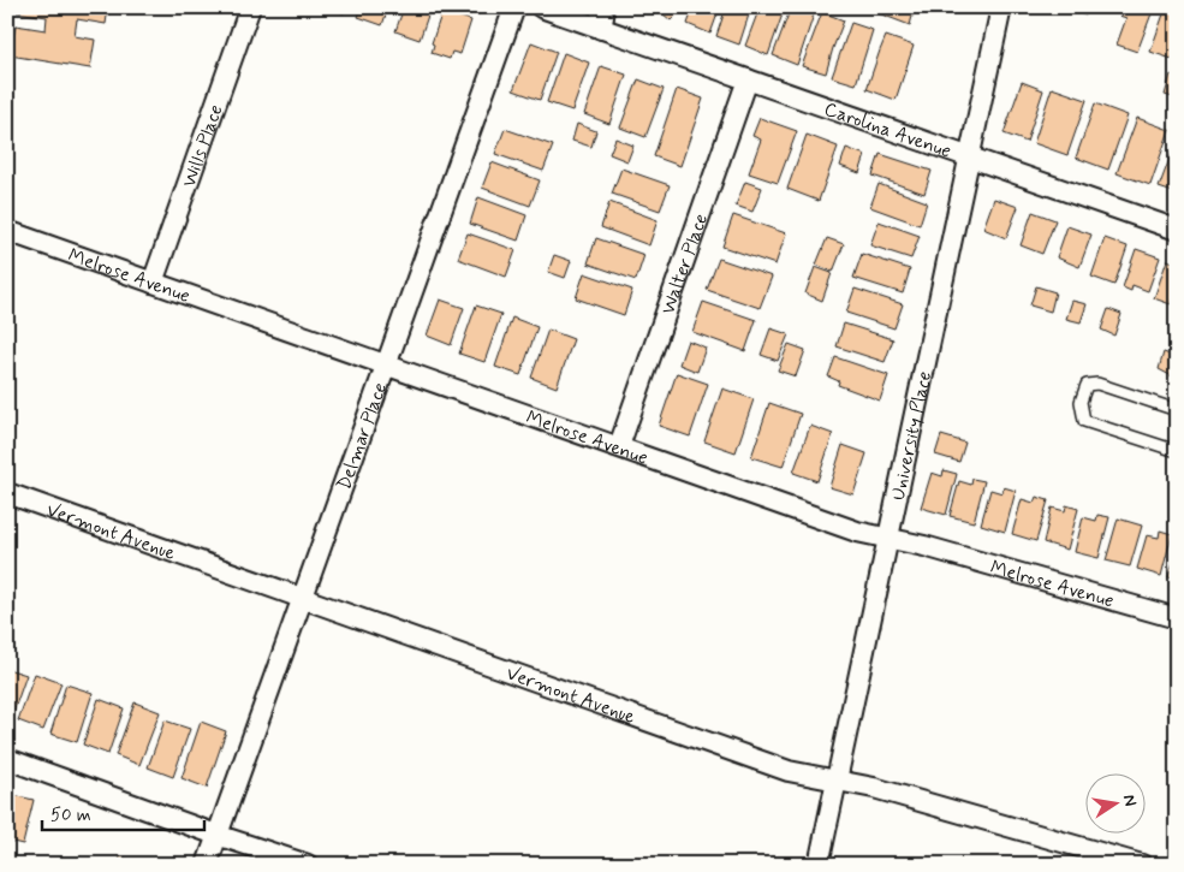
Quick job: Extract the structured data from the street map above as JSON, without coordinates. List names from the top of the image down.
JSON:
{
  "streets": {
    "street": [
      "Carolina Avenue",
      "Wills Place",
      "Walter Place",
      "Melrose Avenue",
      "Delmar Place",
      "University Place",
      "Vermont Avenue"
    ]
  },
  "crossings": [
    ["Carolina Avenue", "Walter Place"],
    ["Carolina Avenue", "University Place"],
    ["Wills Place", "Melrose Avenue"],
    ["Walter Place", "Melrose Avenue"],
    ["Melrose Avenue", "Delmar Place"],
    ["Melrose Avenue", "University Place"],
    ["Delmar Place", "Vermont Avenue"],
    ["University Place", "Vermont Avenue"]
  ],
  "scale_bar": "50 m",
  "north": "right"
}
